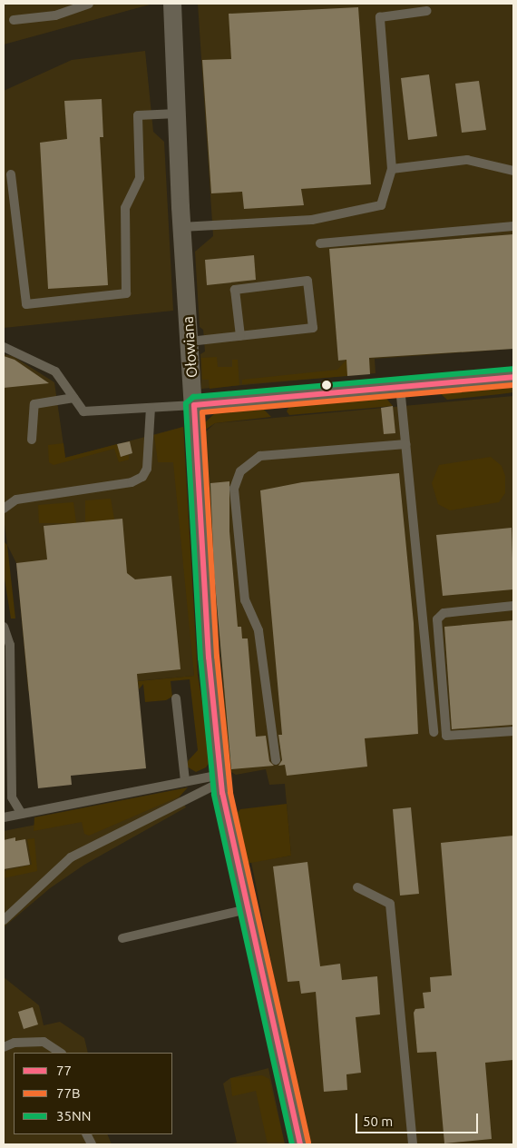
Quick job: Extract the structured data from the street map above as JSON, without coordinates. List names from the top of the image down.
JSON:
{
  "streets": {
    "street": ["Ołowiana"]
  },
  "lines": ["transit line 35NN", "transit line 77", "transit line 77B"],
  "legend": ["77", "77B", "35NN"],
  "scale_bar": "50 m"
}
